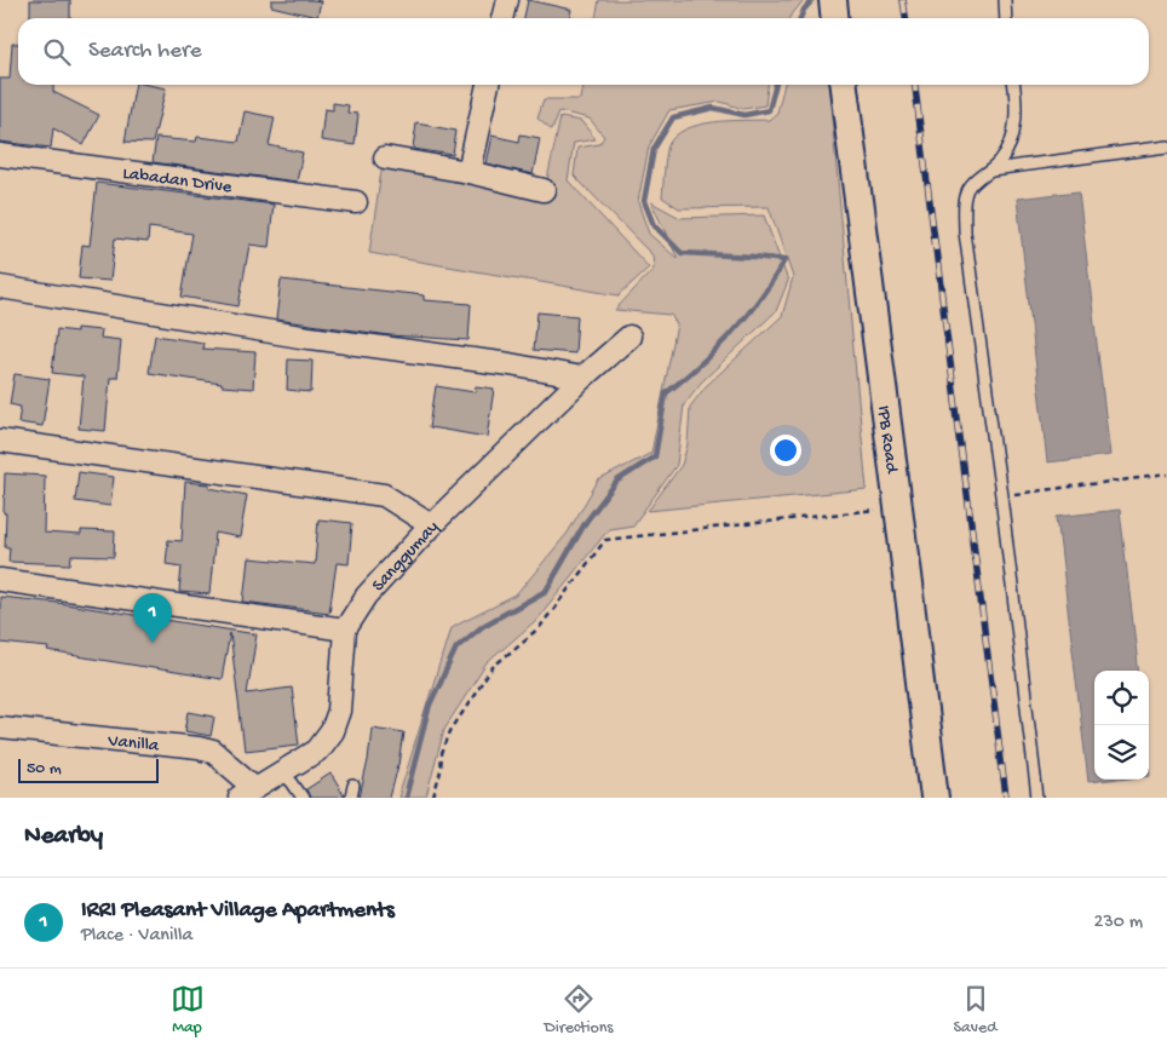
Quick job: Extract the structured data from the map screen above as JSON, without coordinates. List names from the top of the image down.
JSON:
{
  "streets": {
    "street": [
      "Labadan Drive",
      "IPB Road",
      "Sanggumay",
      "Vanilla"
    ]
  },
  "crossings": [
    ["Sanggumay", "Vanilla"]
  ],
  "scale_bar": "50 m",
  "page": {
    "search": "Search here",
    "pins": "1",
    "scale": "50 m",
    "heading": "Nearby",
    "list": [
      {
        "mark": "1",
        "name": "IRRI Pleasant Village Apartments",
        "note": "Place · Vanilla",
        "value": "230 m"
      }
    ],
    "nav": ["Map", "Directions", "Saved"]
  }
}
